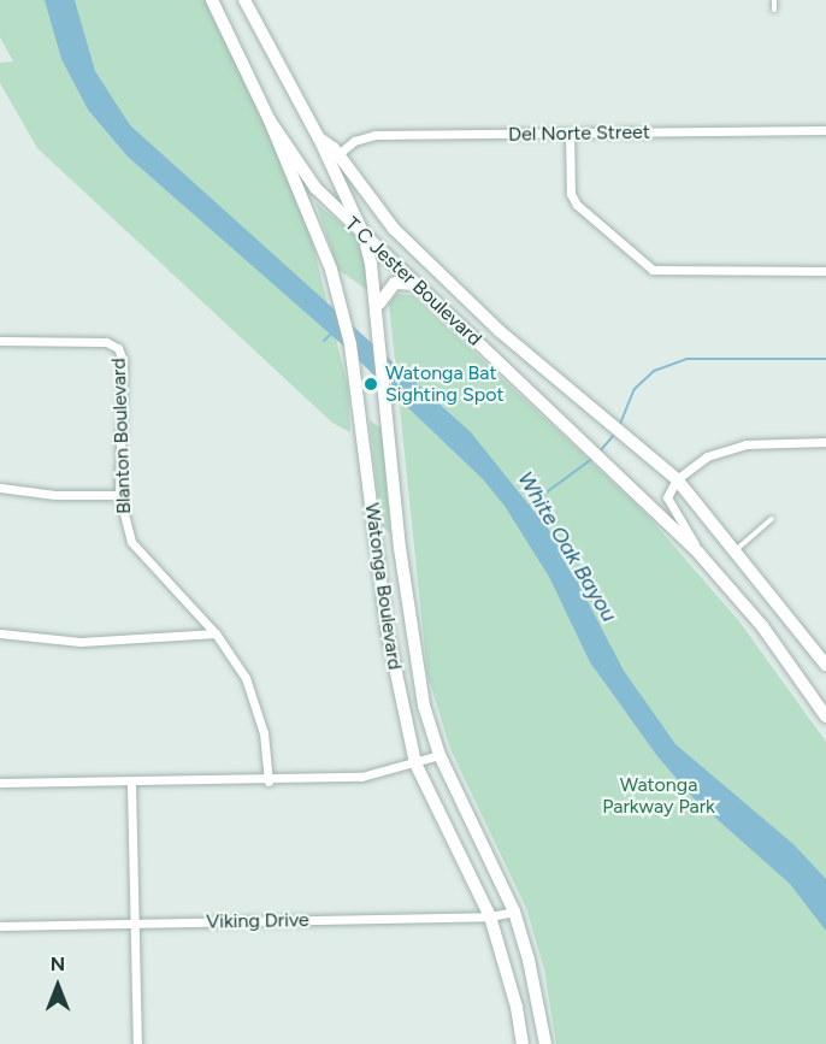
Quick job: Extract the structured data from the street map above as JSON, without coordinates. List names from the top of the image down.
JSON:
{
  "streets": {
    "main road": ["T C Jester Boulevard", "Watonga Boulevard"],
    "street": ["Del Norte Street", "Blanton Boulevard", "Viking Drive"]
  },
  "crossings": [
    ["Del Norte Street", "T C Jester Boulevard"],
    ["T C Jester Boulevard", "Watonga Boulevard"],
    ["Watonga Boulevard", "Viking Drive"]
  ],
  "water": ["White Oak Bayou"],
  "parks": ["Watonga Parkway Park"],
  "places": ["Watonga Bat Sighting Spot"],
  "north": "top"
}
